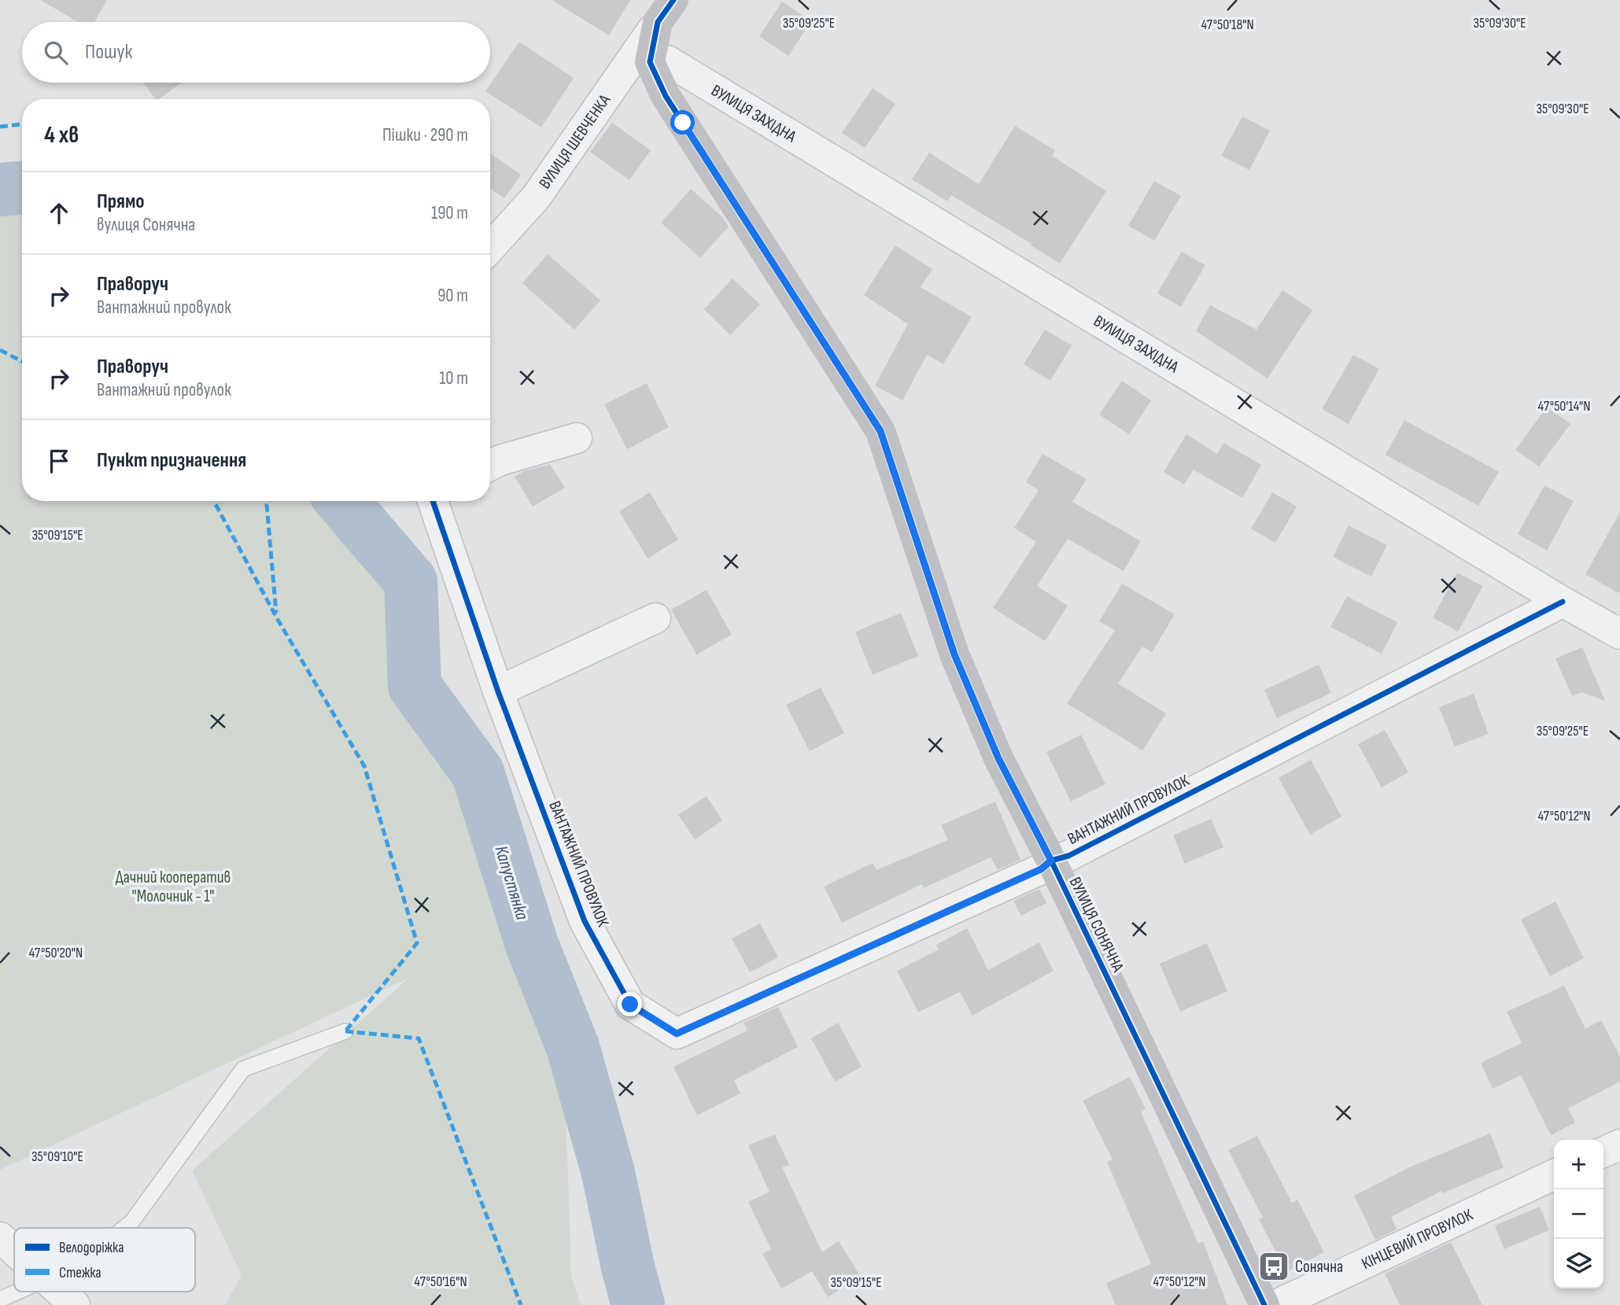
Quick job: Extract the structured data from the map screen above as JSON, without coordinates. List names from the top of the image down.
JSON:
{
  "streets": {
    "street": [
      "ВУЛИЦЯ ЗАХІДНА",
      "ВУЛИЦЯ ШЕВЧЕНКА",
      "ВАНТАЖНИЙ ПРОВУЛОК",
      "ВУЛИЦЯ СОНЯЧНА",
      "КІНЦЕВИЙ ПРОВУЛОК"
    ]
  },
  "crossings": [
    ["ВУЛИЦЯ ЗАХІДНА", "ВАНТАЖНИЙ ПРОВУЛОК"],
    ["ВУЛИЦЯ ЗАХІДНА", "ВУЛИЦЯ СОНЯЧНА"],
    ["ВАНТАЖНИЙ ПРОВУЛОК", "ВУЛИЦЯ СОНЯЧНА"]
  ],
  "water": ["Капустянка"],
  "parks": ["Дачний кооператив \"Молочник - 1\""],
  "places": {
    "bus stop": ["Сонячна"]
  },
  "legend": ["Велодоріжка", "Стежка"],
  "page": {
    "search": "Пошук",
    "heading": ["4 хв", "Пішки · 290 m"],
    "list": [
      ["Прямо", "вулиця Сонячна", "190 m"],
      ["Праворуч", "Вантажний провулок", "90 m"],
      ["Праворуч", "Вантажний провулок", "10 m"],
      "Пункт призначення"
    ],
    "map_buttons": ["+", "−"]
  },
  "coordinates": [
    "35°09'30\"E",
    "35°09'25\"E",
    "47°50'18\"N",
    "47°50'14\"N",
    "35°09'15\"E",
    "47°50'12\"N",
    "47°50'20\"N",
    "35°09'10\"E",
    "47°50'16\"N"
  ]
}
